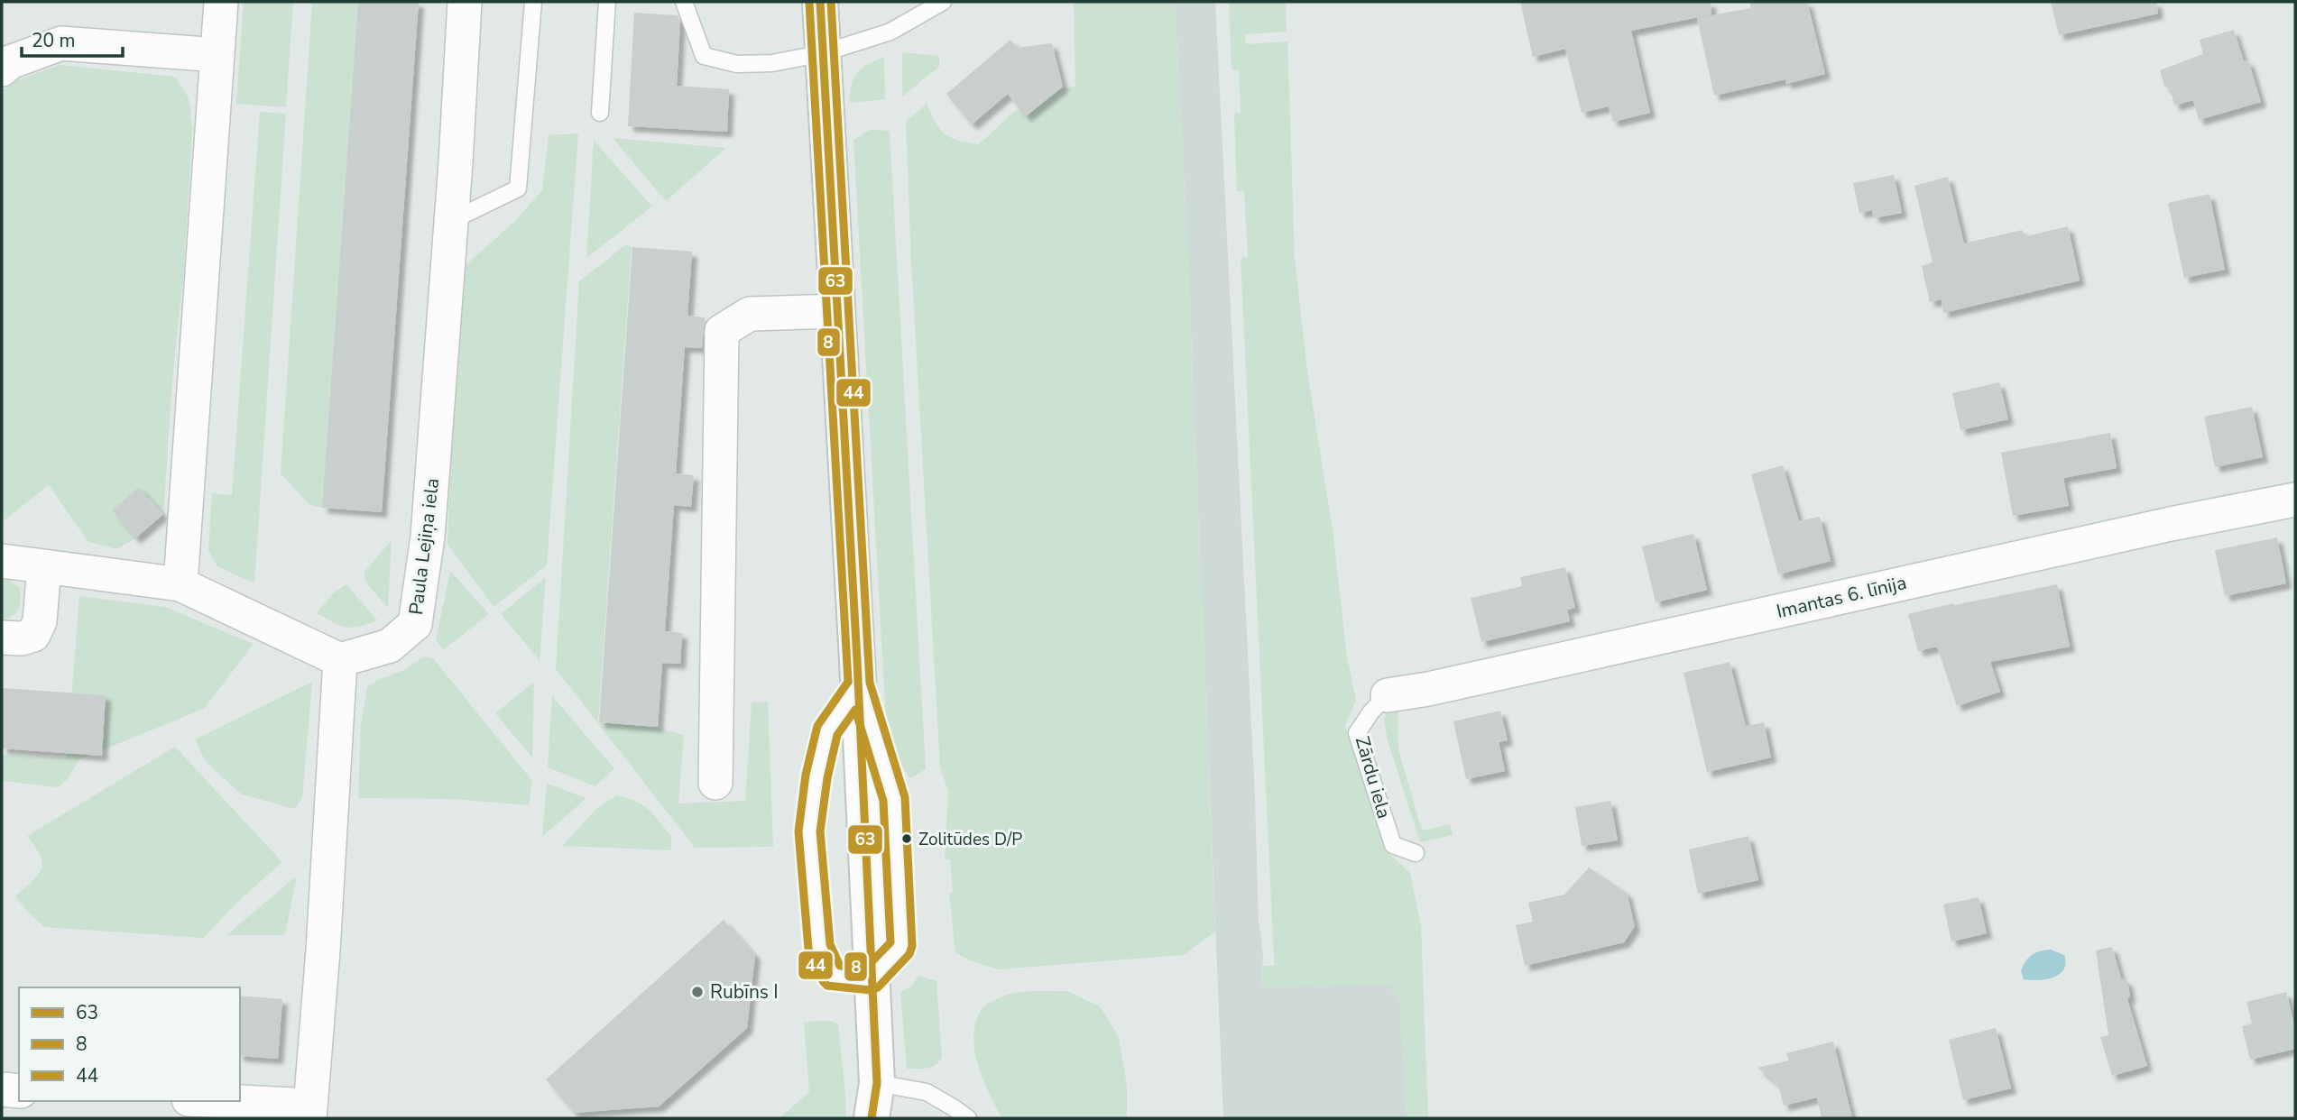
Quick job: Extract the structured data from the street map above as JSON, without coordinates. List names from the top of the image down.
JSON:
{
  "streets": {
    "street": ["Paula Lejiņa iela", "Imantas 6. līnija"],
    "lane": ["Zārdu iela"]
  },
  "crossings": [
    ["Imantas 6. līnija", "Zārdu iela"]
  ],
  "places": ["Zolitūdes D/P", "Rubīns I"],
  "lines": ["transit line 63", "transit line 44", "transit line 8"],
  "legend": ["63", "8", "44"],
  "scale_bar": "20 m"
}
